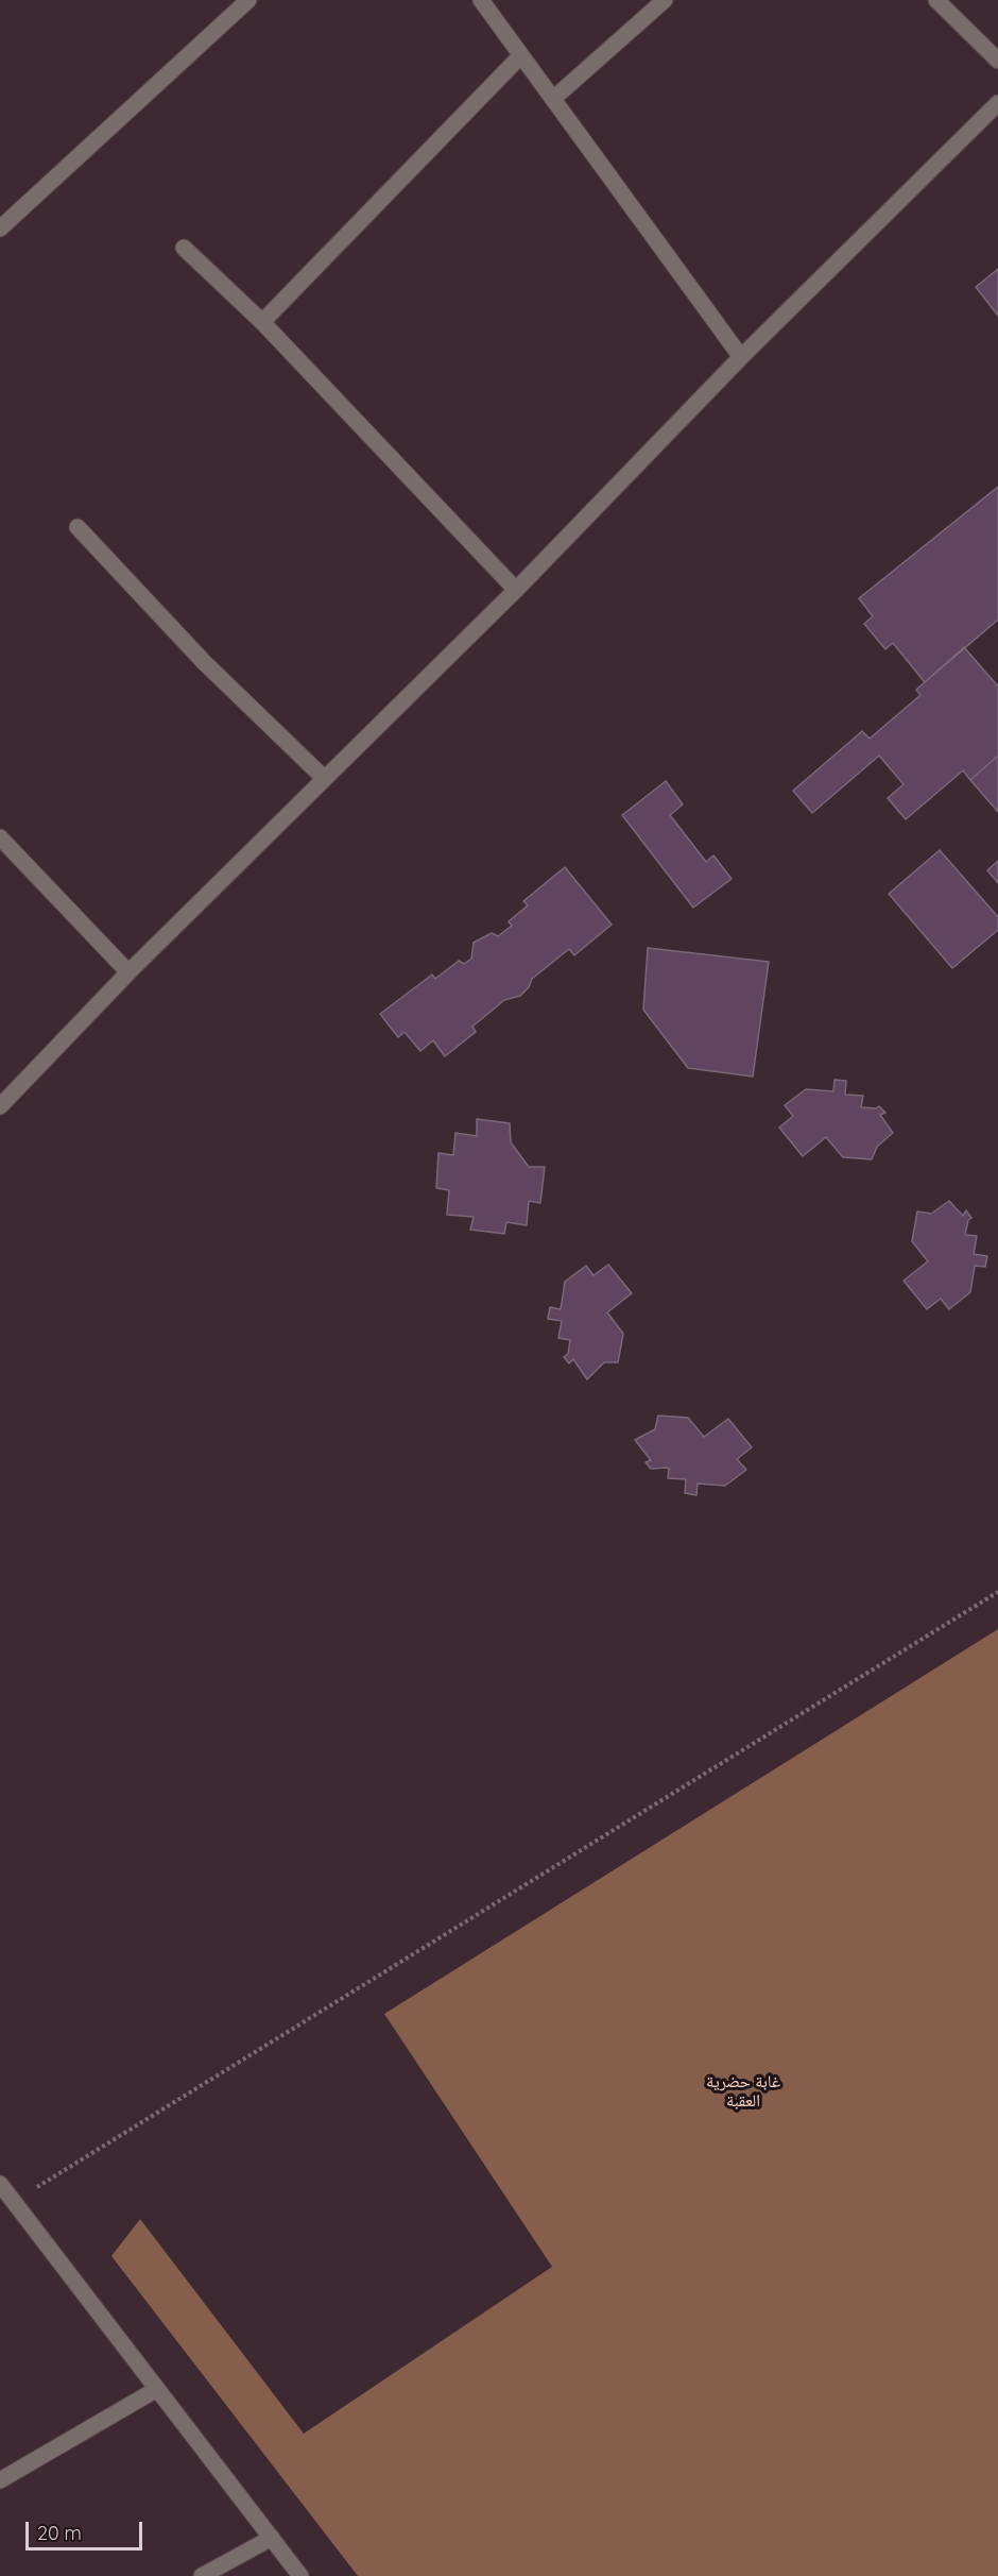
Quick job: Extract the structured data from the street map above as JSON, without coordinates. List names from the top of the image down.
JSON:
{
  "parks": ["غابة حضرية العقبة"],
  "scale_bar": "20 m"
}
